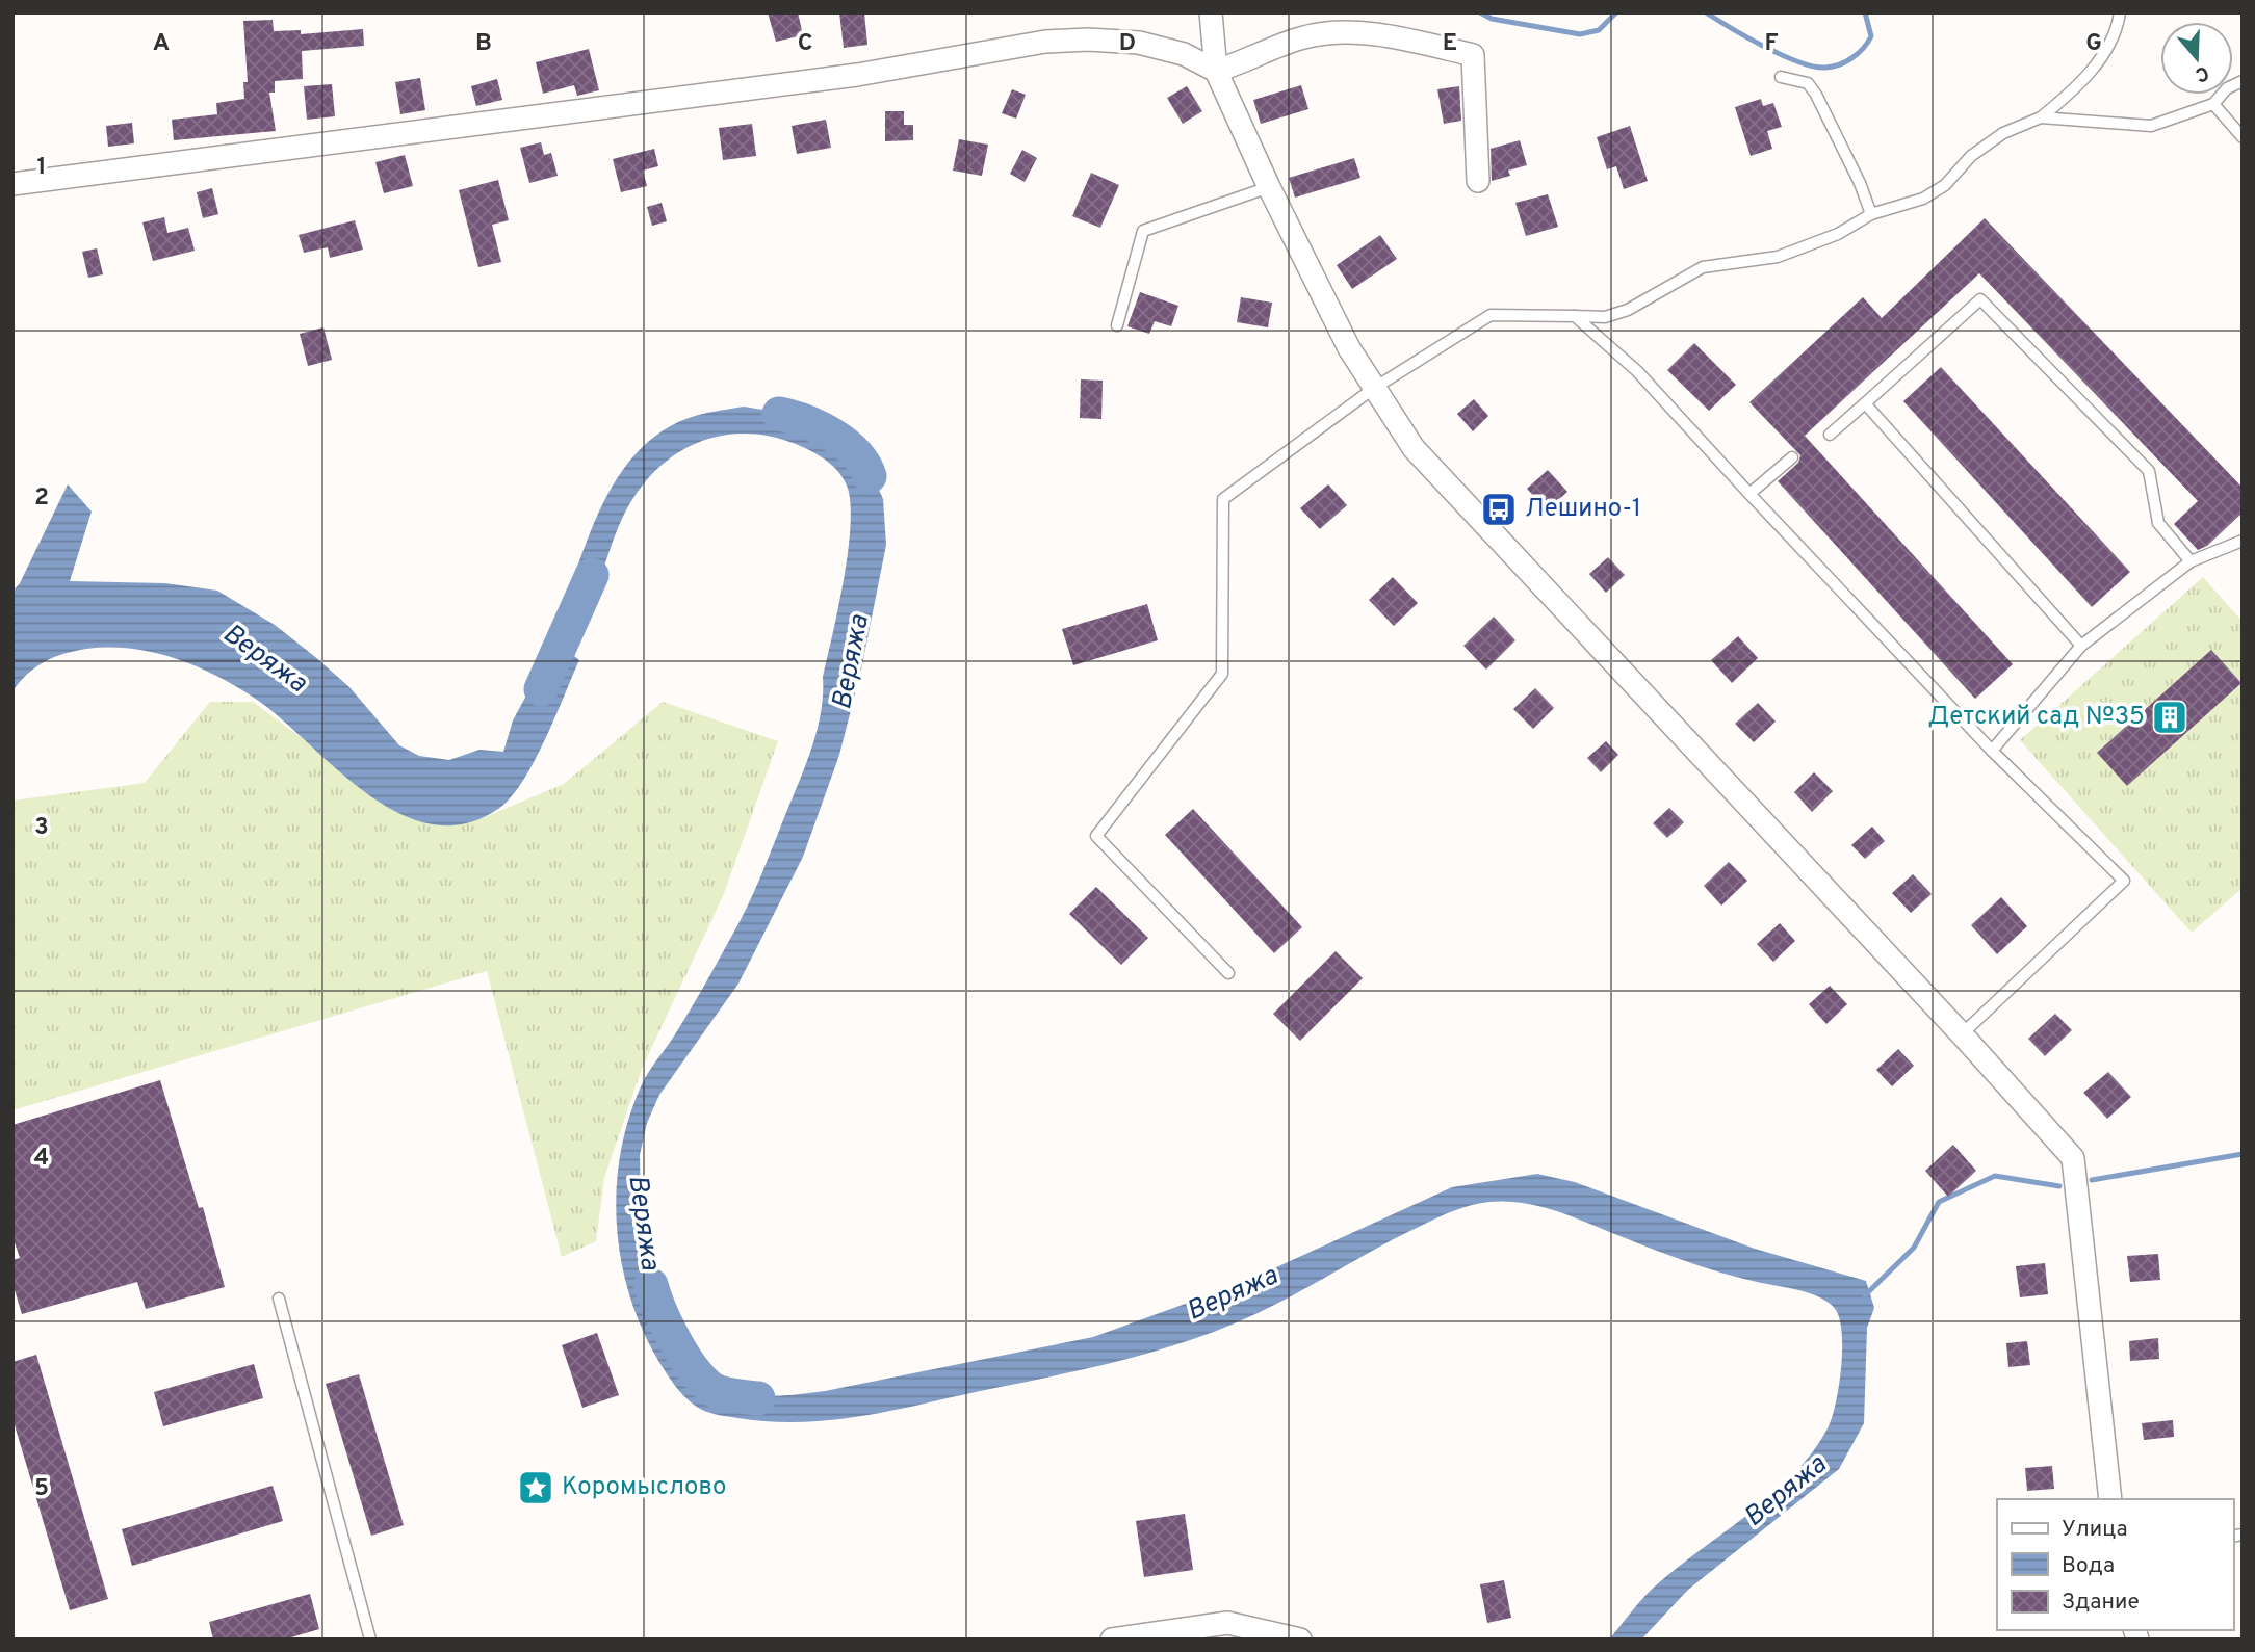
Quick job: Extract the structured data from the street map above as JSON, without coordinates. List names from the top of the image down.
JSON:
{
  "water": ["Веряжа"],
  "places": {
    "bus stop": ["Лешино-1"],
    "building": ["Детский сад №35"],
    "place": ["Коромыслово"]
  },
  "legend": ["Улица", "Вода", "Здание"],
  "north": "bottom",
  "grid": {
    "columns": [
      "A",
      "B",
      "C",
      "D",
      "E",
      "F",
      "G"
    ],
    "rows": [
      "1",
      "2",
      "3",
      "4",
      "5"
    ]
  }
}
